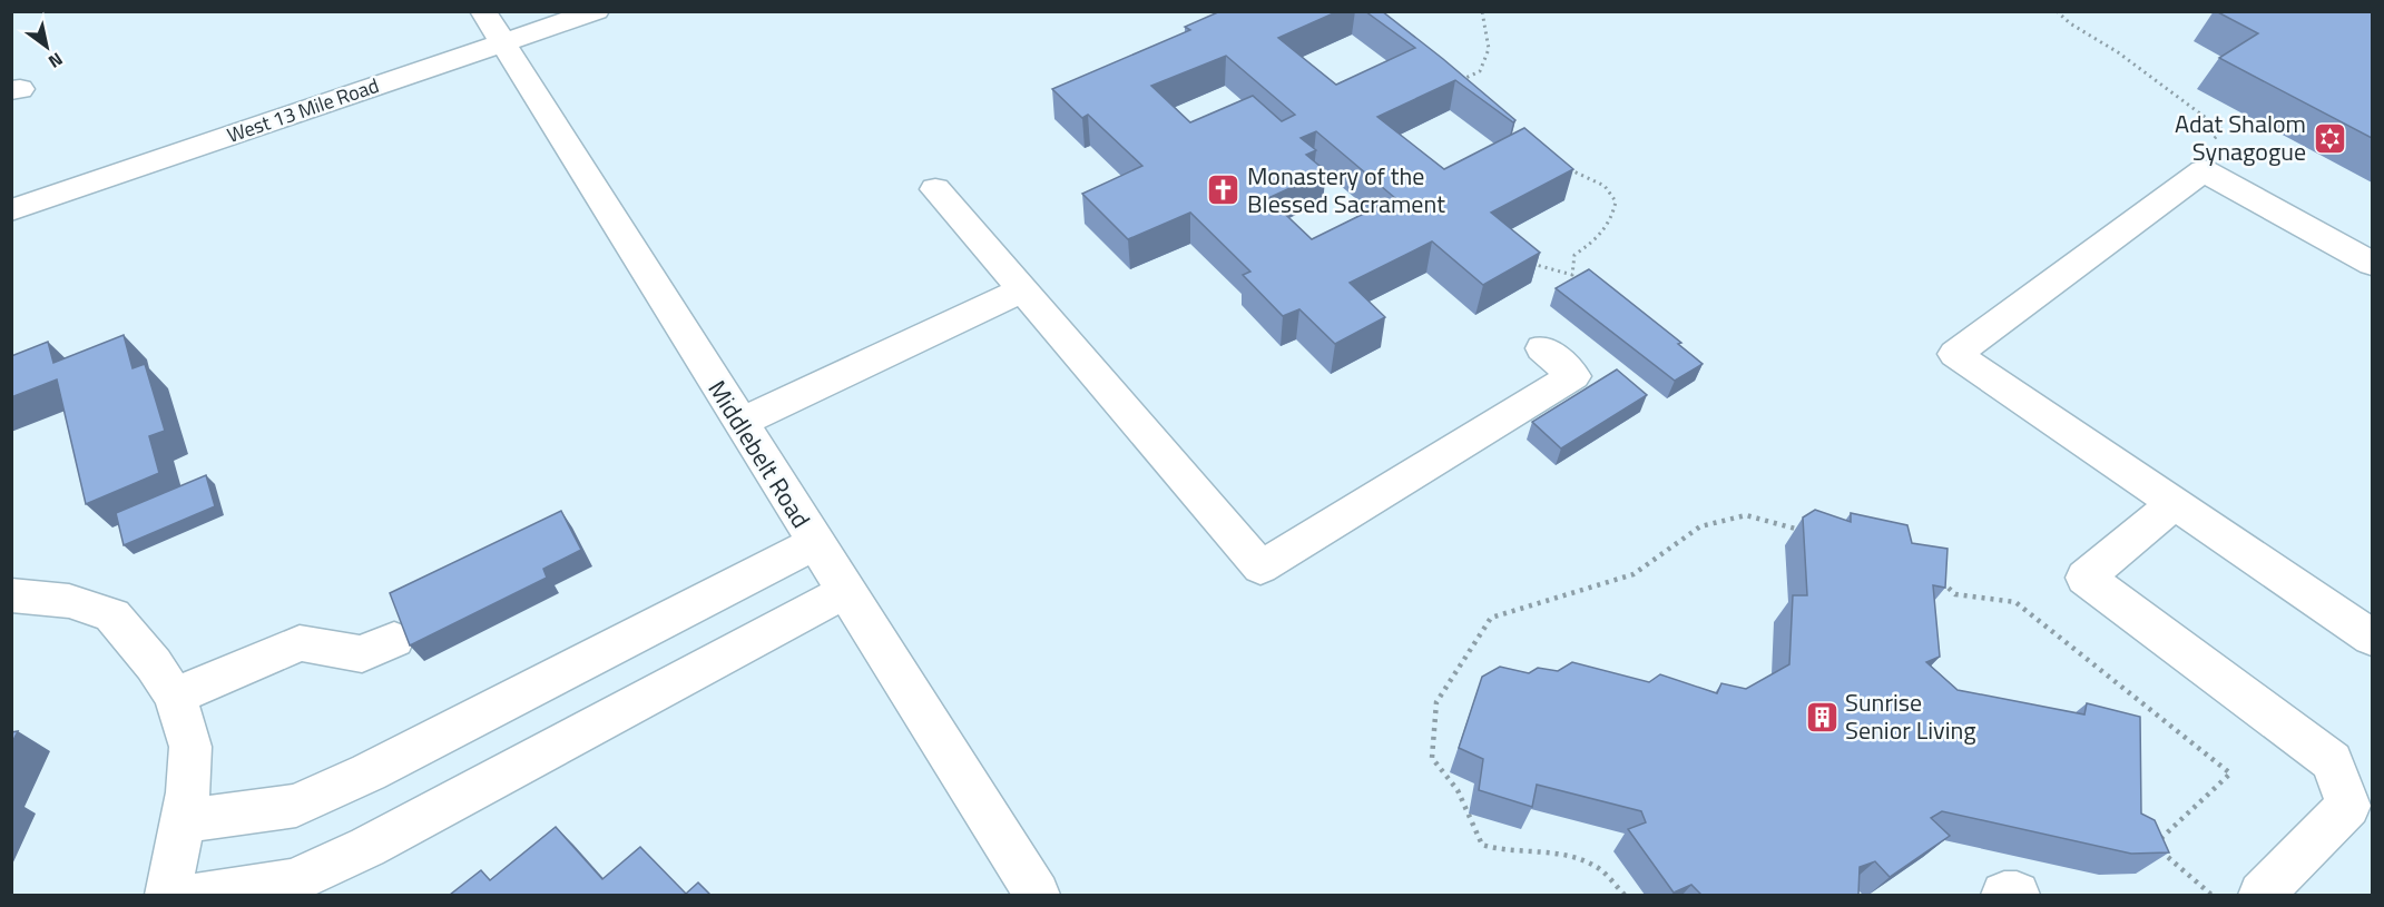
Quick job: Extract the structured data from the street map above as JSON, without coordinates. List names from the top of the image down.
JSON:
{
  "streets": {
    "street": ["West 13 Mile Road", "Middlebelt Road"]
  },
  "crossings": [
    ["West 13 Mile Road", "Middlebelt Road"]
  ],
  "places": {
    "synagogue": ["Adat Shalom Synagogue"],
    "church": ["Monastery of the Blessed Sacrament"],
    "building": ["Sunrise Senior Living"]
  },
  "north": "bottom right"
}
